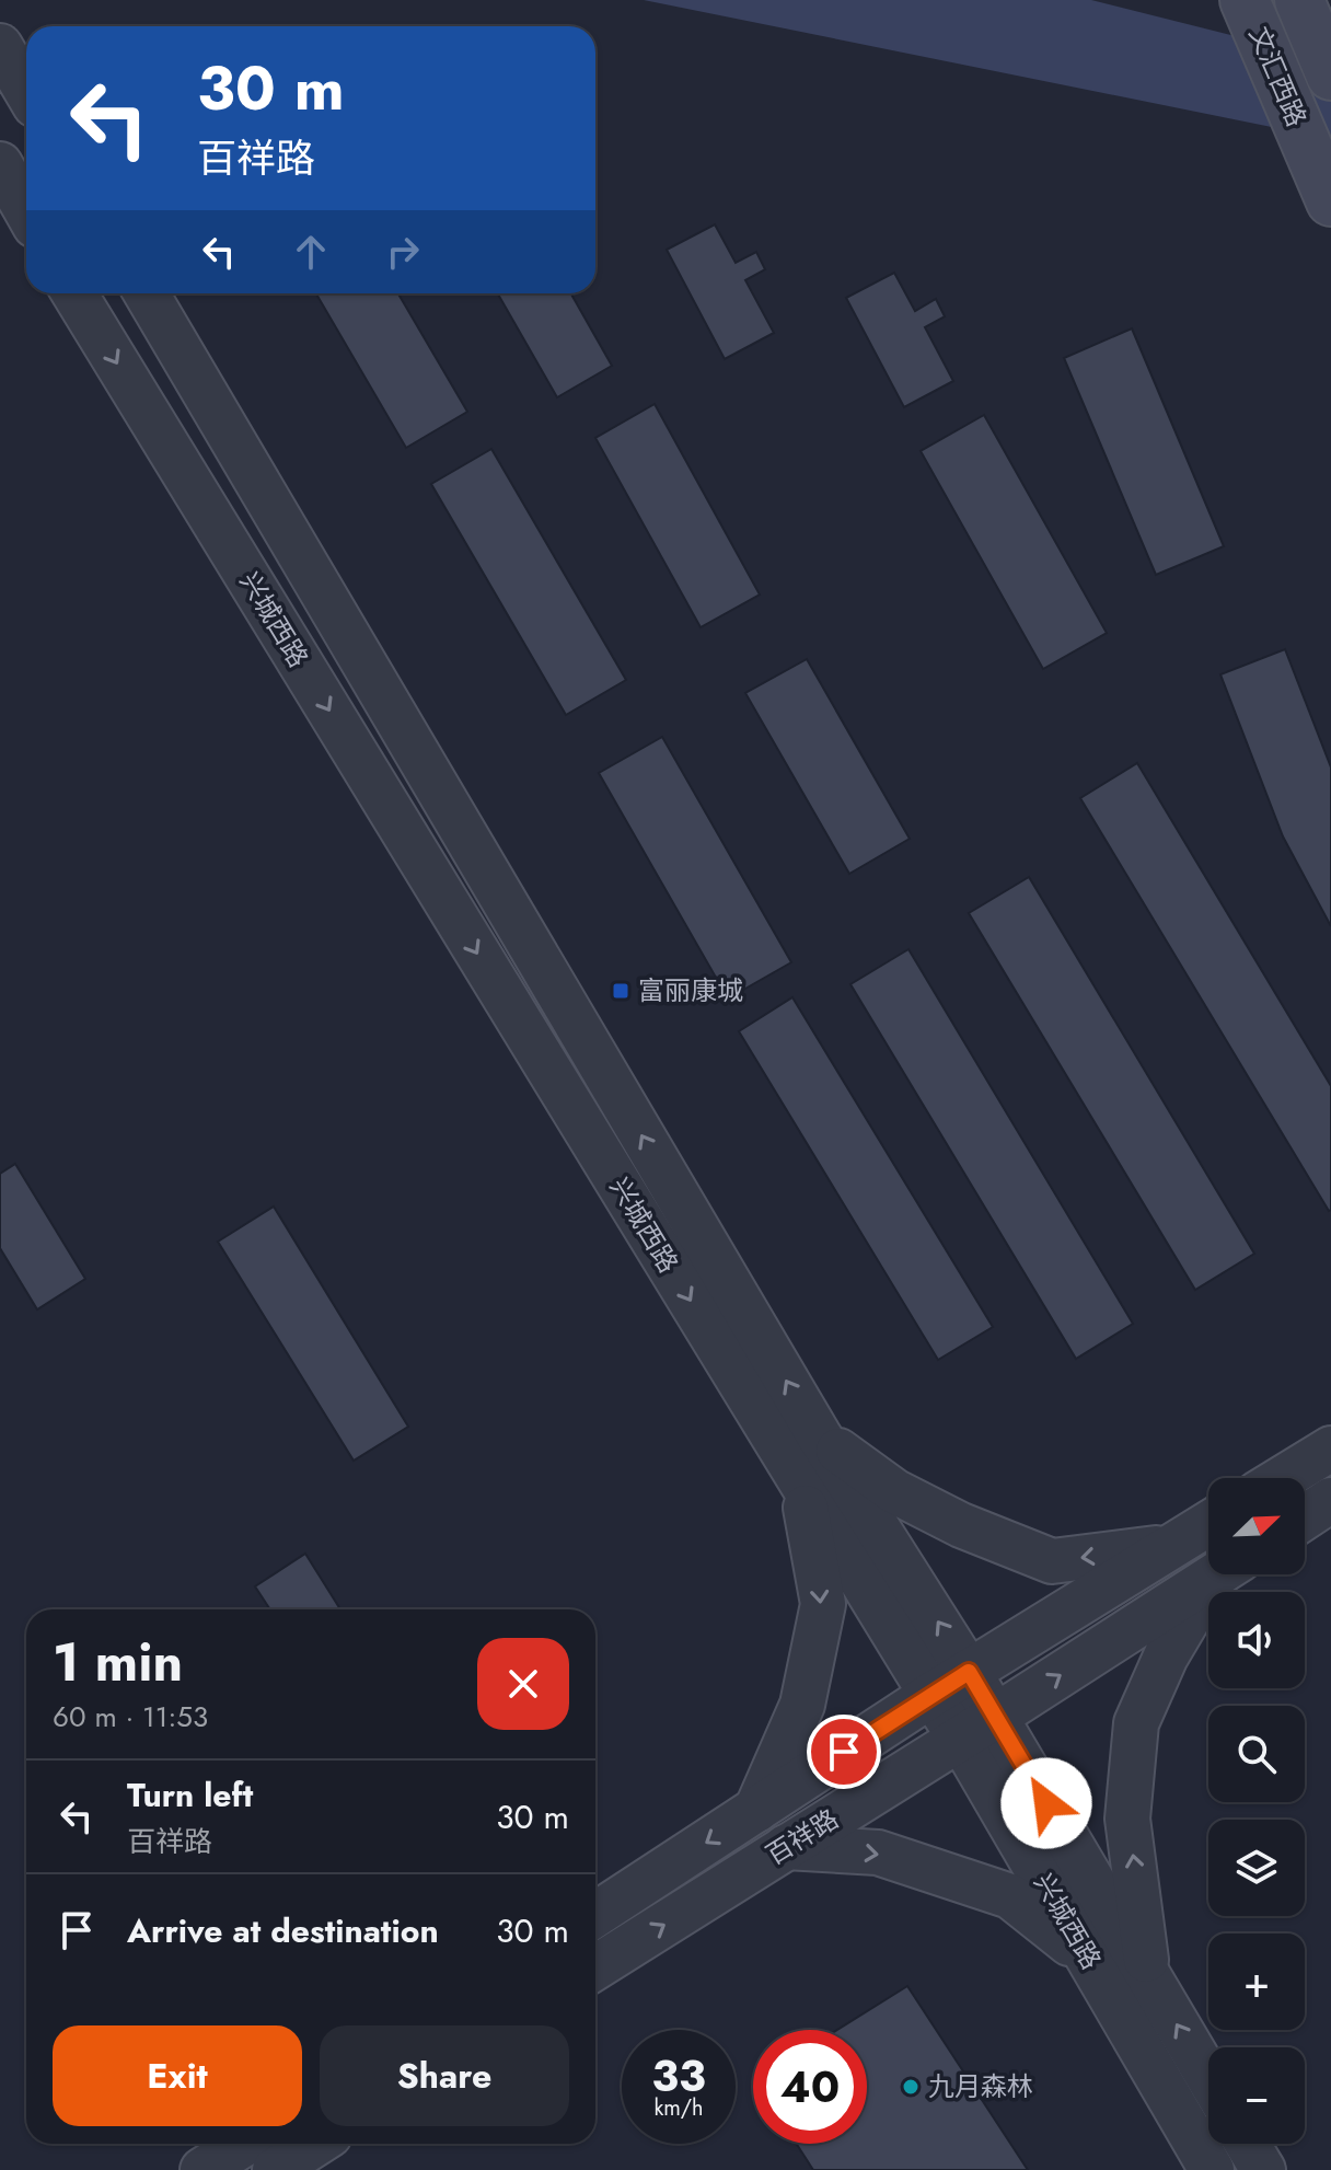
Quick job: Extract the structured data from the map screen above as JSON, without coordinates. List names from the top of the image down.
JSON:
{
  "streets": {
    "main road": ["文汇西路"],
    "street": ["兴城西路", "百祥路"]
  },
  "crossings": [
    ["兴城西路", "百祥路"]
  ],
  "places": {
    "transit": ["富丽康城"],
    "other": ["九月森林"]
  },
  "north": "top right",
  "page": {
    "turn": ["30 m", "百祥路"],
    "map_buttons": ["+", "−"],
    "heading": ["1 min", "60 m · 11:53"],
    "list": [
      {
        "name": "Turn left",
        "note": "百祥路",
        "value": "30 m"
      },
      {
        "name": "Arrive at destination",
        "value": "30 m"
      }
    ],
    "buttons": ["Exit", "Share"],
    "speed": "33 km/h",
    "limit": "40"
  }
}
